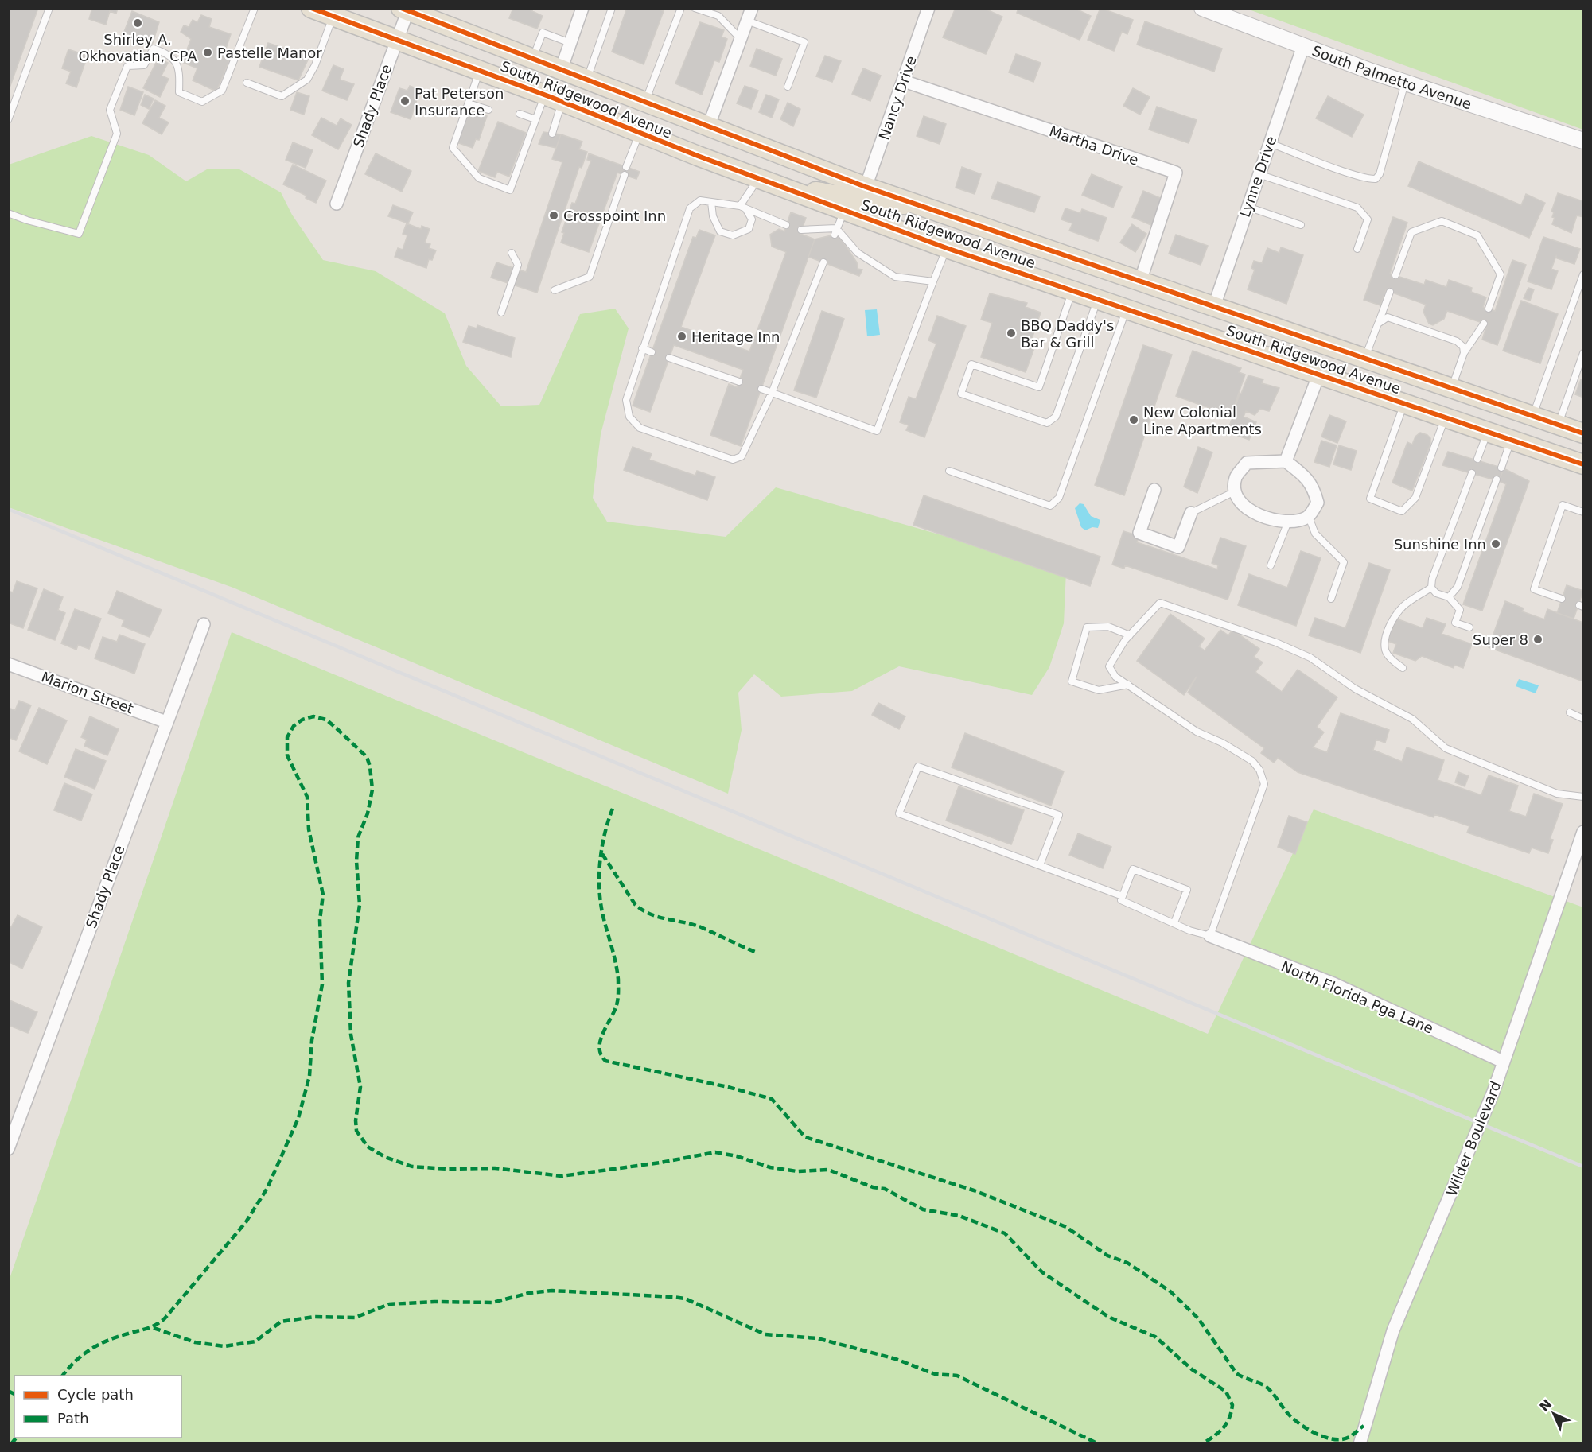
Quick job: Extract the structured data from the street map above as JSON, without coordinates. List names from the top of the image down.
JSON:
{
  "streets": {
    "main road": ["South Ridgewood Avenue"],
    "street": [
      "South Palmetto Avenue",
      "Nancy Drive",
      "Shady Place",
      "Martha Drive",
      "Lynne Drive",
      "Marion Street",
      "North Florida Pga Lane",
      "Wilder Boulevard"
    ]
  },
  "crossings": [
    ["South Palmetto Avenue", "Lynne Drive"],
    ["Nancy Drive", "South Ridgewood Avenue"],
    ["Nancy Drive", "Martha Drive"],
    ["South Ridgewood Avenue", "Shady Place"],
    ["South Ridgewood Avenue", "Martha Drive"],
    ["South Ridgewood Avenue", "Lynne Drive"],
    ["Shady Place", "Marion Street"],
    ["North Florida Pga Lane", "Wilder Boulevard"]
  ],
  "places": [
    "Shirley A. Okhovatian, CPA",
    "Pastelle Manor",
    "Pat Peterson Insurance",
    "Crosspoint Inn",
    "BBQ Daddy's Bar & Grill",
    "Heritage Inn",
    "New Colonial Line Apartments",
    "Sunshine Inn",
    "Super 8"
  ],
  "legend": ["Cycle path", "Path"],
  "north": "top left"
}
